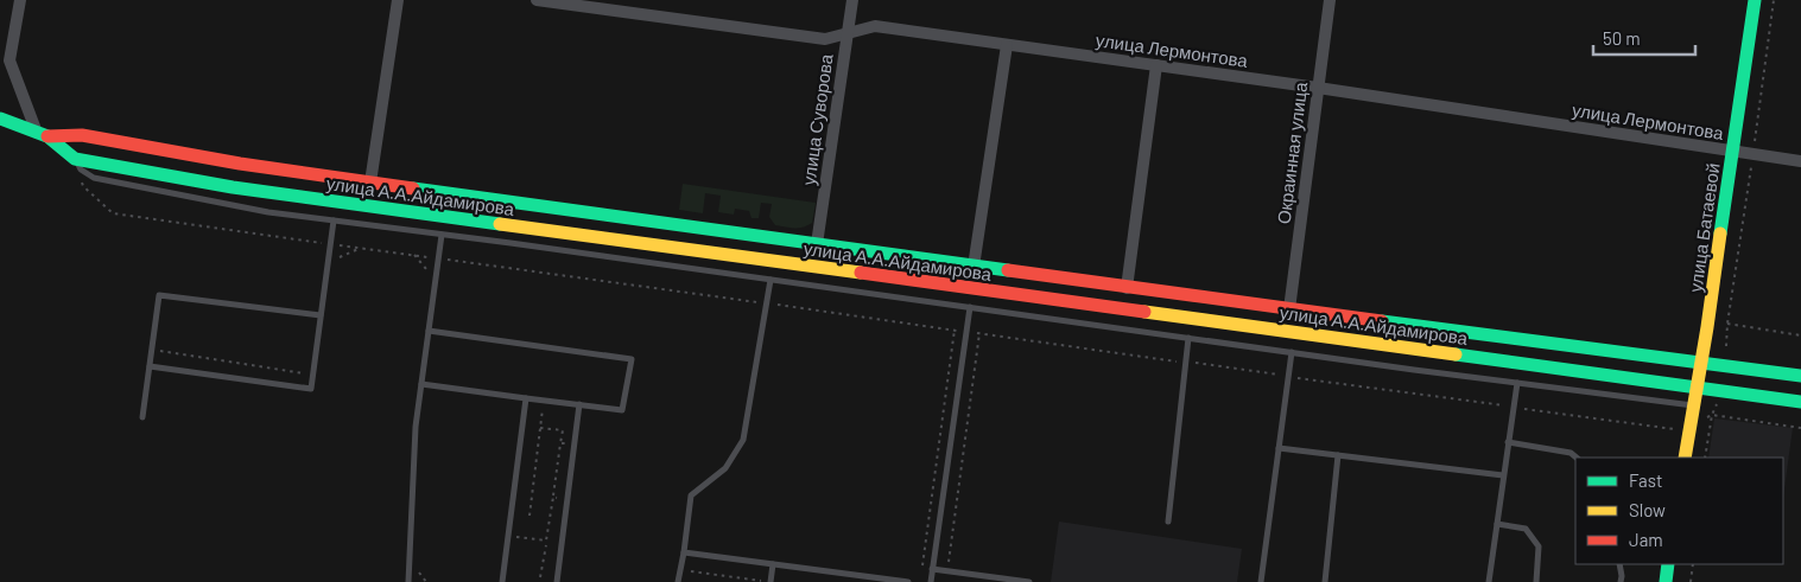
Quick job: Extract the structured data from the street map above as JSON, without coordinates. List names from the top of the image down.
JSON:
{
  "streets": {
    "main road": ["улица А.А.Айдамирова", "улица Батаевой"],
    "street": ["улица Лермонтова", "улица Суворова", "Окраинная улица"]
  },
  "crossings": [
    ["улица Лермонтова", "улица Суворова"],
    ["улица Лермонтова", "Окраинная улица"],
    ["улица Лермонтова", "улица Батаевой"],
    ["улица Суворова", "улица А.А.Айдамирова"],
    ["Окраинная улица", "улица А.А.Айдамирова"],
    ["улица А.А.Айдамирова", "улица Батаевой"]
  ],
  "legend": ["Fast", "Slow", "Jam"],
  "scale_bar": "50 m"
}
